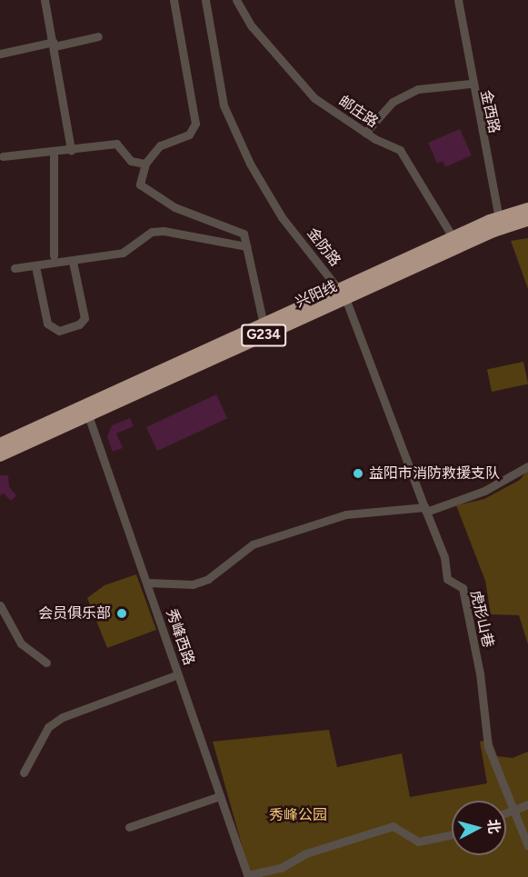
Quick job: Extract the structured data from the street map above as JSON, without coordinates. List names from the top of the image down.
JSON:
{
  "streets": {
    "highway": ["兴阳线", "G234"],
    "street": [
      "邮庄路",
      "金西路",
      "金防路",
      "虎形山巷",
      "秀峰西路"
    ]
  },
  "crossings": [
    ["邮庄路", "兴阳线"],
    ["金西路", "兴阳线"],
    ["金防路", "兴阳线"],
    ["金防路", "虎形山巷"],
    ["兴阳线", "秀峰西路"]
  ],
  "parks": ["秀峰公园"],
  "places": ["益阳市消防救援支队", "会员俱乐部"],
  "north": "right"
}
